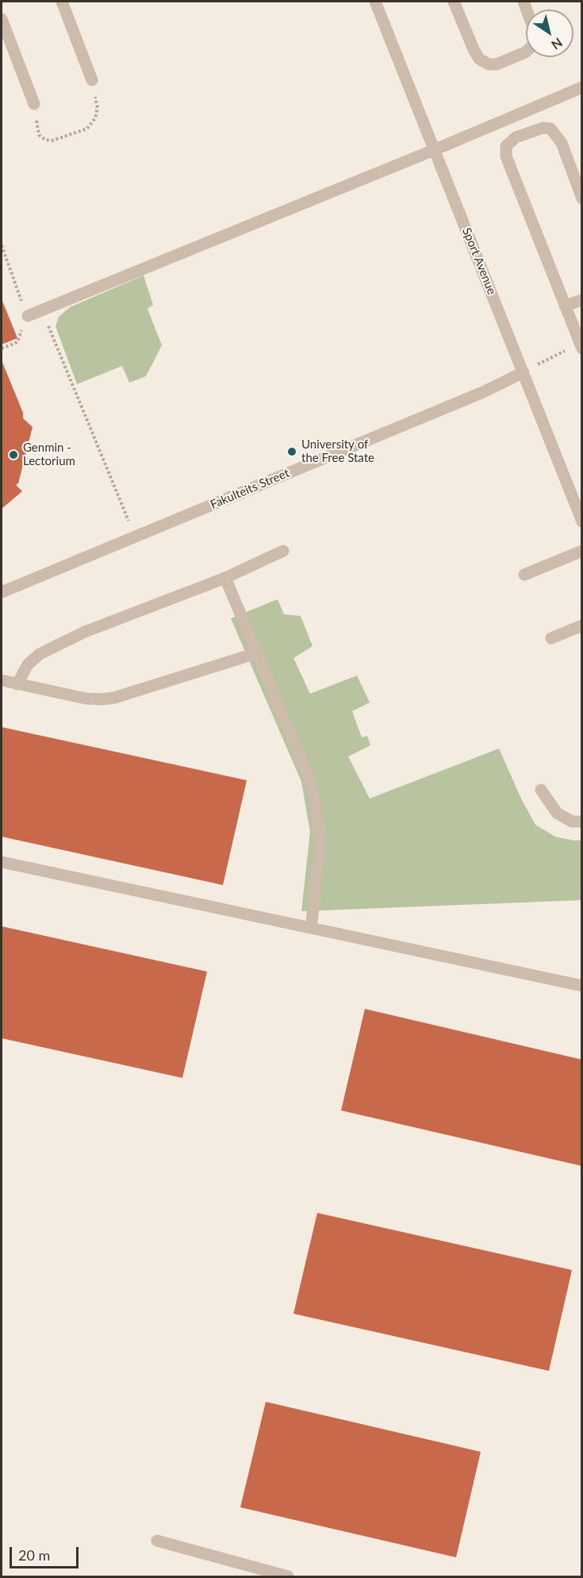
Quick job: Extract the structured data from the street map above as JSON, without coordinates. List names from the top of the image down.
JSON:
{
  "streets": {
    "street": ["Sport Avenue", "Fakulteits Street"]
  },
  "crossings": [
    ["Sport Avenue", "Fakulteits Street"]
  ],
  "places": ["University of the Free State", "Genmin - Lectorium"],
  "scale_bar": "20 m",
  "north": "bottom right"
}
